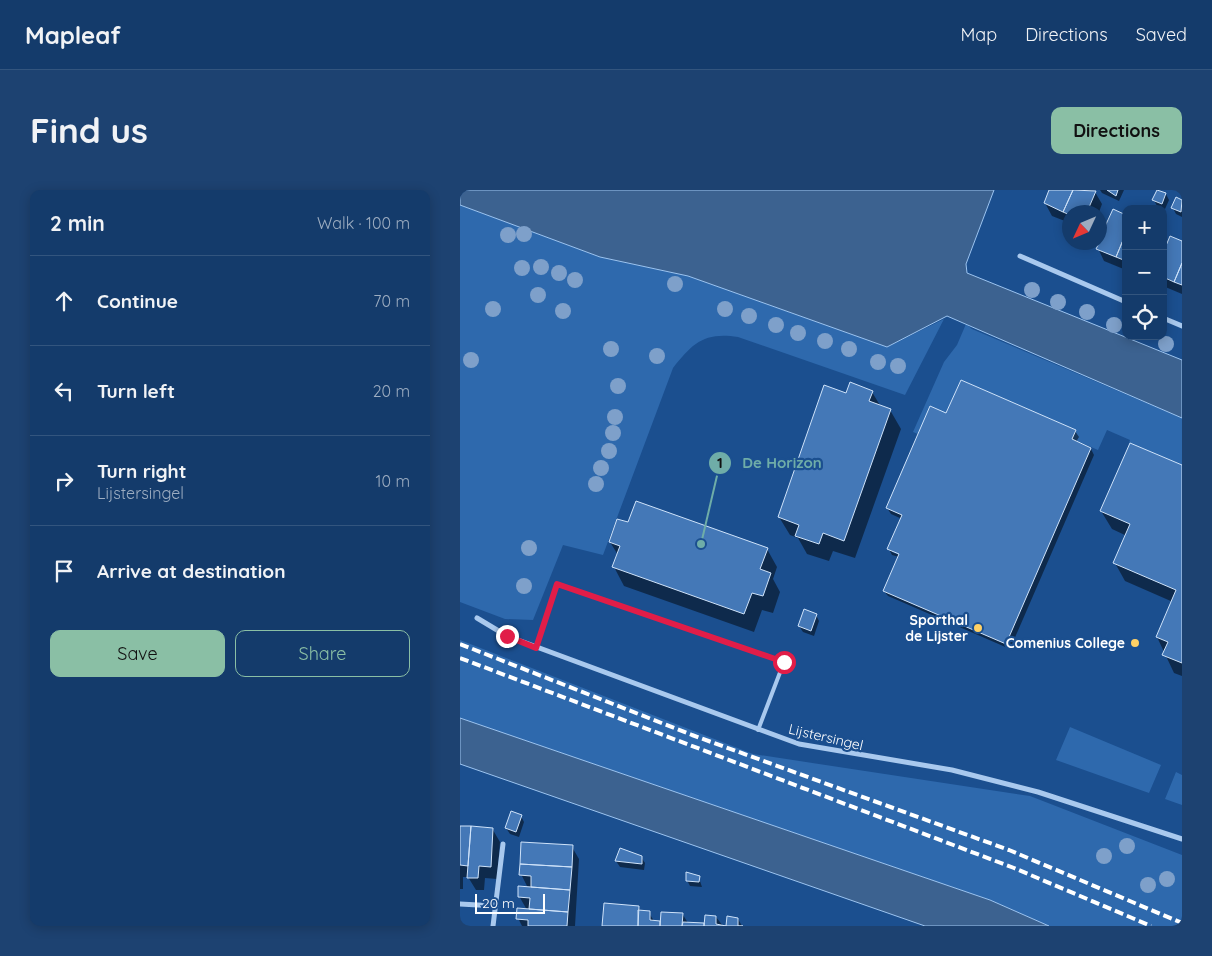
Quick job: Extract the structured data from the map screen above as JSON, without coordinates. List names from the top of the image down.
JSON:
{
  "streets": {
    "street": ["Lijstersingel"]
  },
  "places": ["De Horizon", "Sporthal de Lijster", "Comenius College"],
  "scale_bar": "20 m",
  "north": "bottom left",
  "page": {
    "header": "Mapleaf",
    "nav": ["Map", "Directions", "Saved"],
    "buttons": [
      "Directions",
      ["Save", "Share"]
    ],
    "title": "Find us",
    "heading": ["2 min", "Walk · 100 m"],
    "map_buttons": ["+", "−"],
    "list": [
      ["Continue", "70 m"],
      ["Turn left", "20 m"],
      ["Turn right", "Lijstersingel", "10 m"],
      "Arrive at destination"
    ],
    "scale": "20 m"
  }
}
